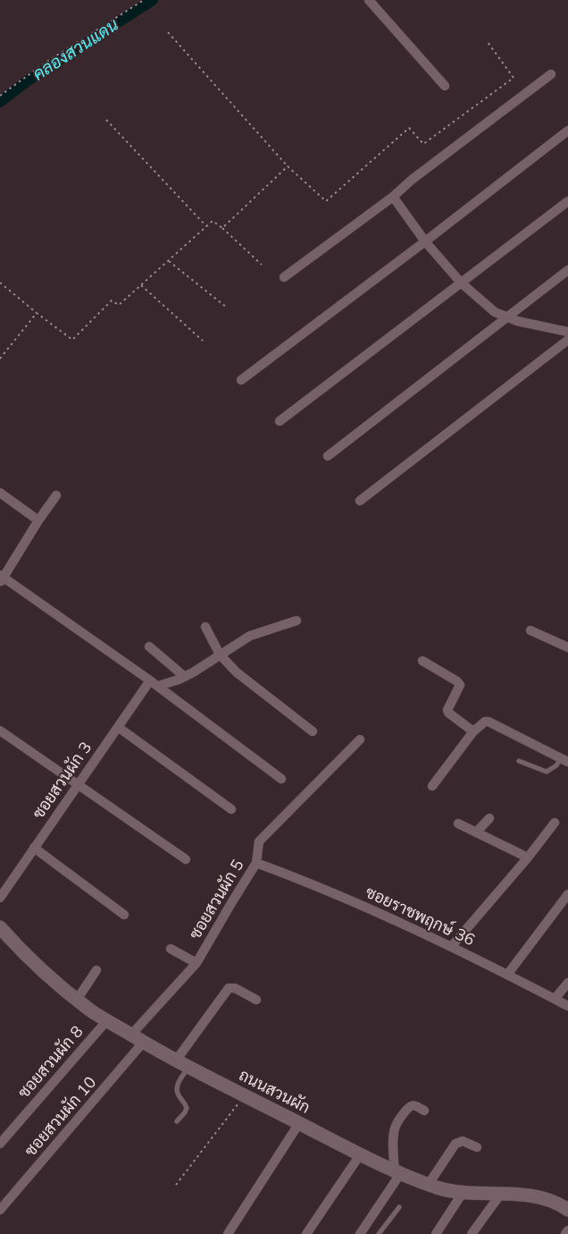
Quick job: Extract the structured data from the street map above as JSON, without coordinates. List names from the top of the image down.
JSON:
{
  "streets": {
    "street": [
      "ซอยสวนผัก 3",
      "ซอยสวนผัก 5",
      "ซอยราชพฤกษ์ 36",
      "ซอยสวนผัก 8",
      "ถนนสวนผัก",
      "ซอยสวนผัก 10"
    ]
  },
  "crossings": [
    ["ซอยสวนผัก 5", "ซอยราชพฤกษ์ 36"],
    ["ซอยสวนผัก 5", "ถนนสวนผัก"],
    ["ซอยสวนผัก 5", "ซอยสวนผัก 10"],
    ["ซอยสวนผัก 8", "ถนนสวนผัก"],
    ["ถนนสวนผัก", "ซอยสวนผัก 10"]
  ],
  "water": ["คลองสวนแดน"]
}
